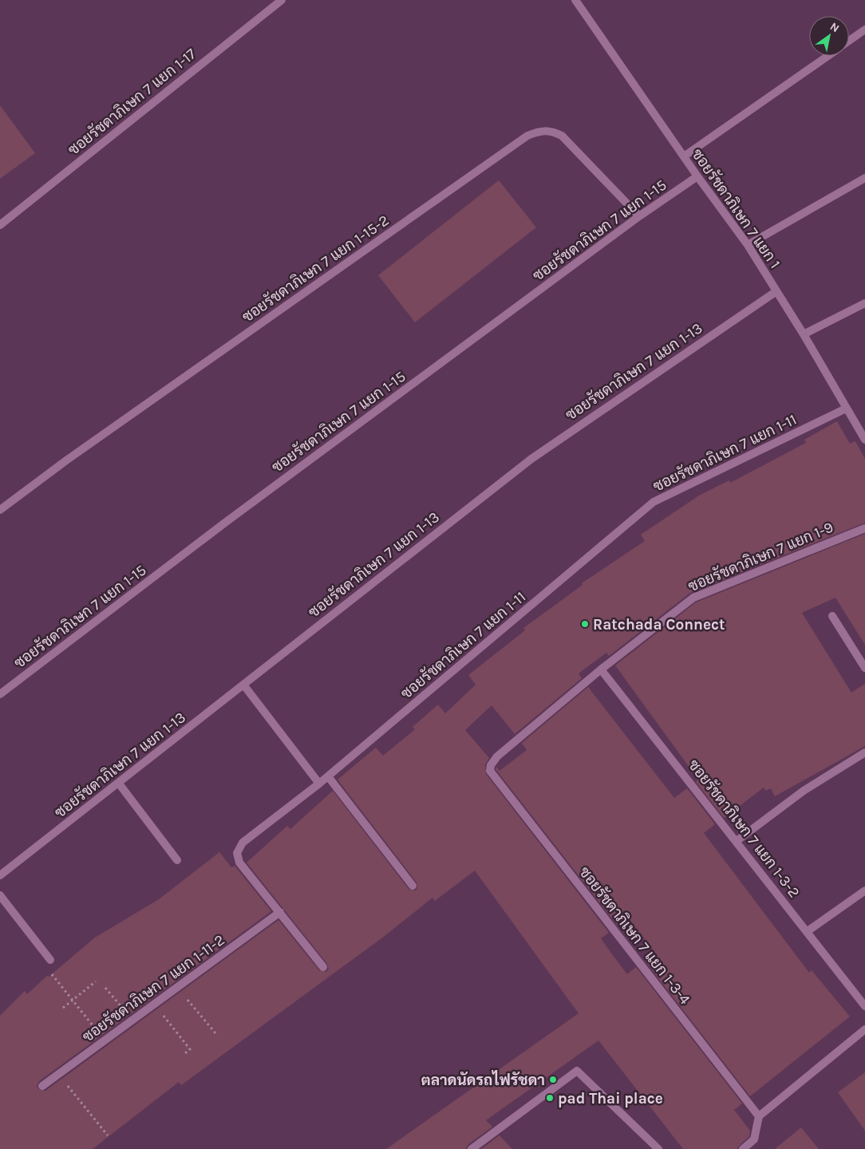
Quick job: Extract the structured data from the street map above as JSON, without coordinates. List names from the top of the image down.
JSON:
{
  "streets": {
    "street": [
      "ซอยรัชดาภิเษก 7 แยก 1-17",
      "ซอยรัชดาภิเษก 7 แยก 1",
      "ซอยรัชดาภิเษก 7 แยก 1-15",
      "ซอยรัชดาภิเษก 7 แยก 1-15-2",
      "ซอยรัชดาภิเษก 7 แยก 1-13",
      "ซอยรัชดาภิเษก 7 แยก 1-11",
      "ซอยรัชดาภิเษก 7 แยก 1-9",
      "ซอยรัชดาภิเษก 7 แยก 1-3-2",
      "ซอยรัชดาภิเษก 7 แยก 1-3-4",
      "ซอยรัชดาภิเษก 7 แยก 1-11-2"
    ]
  },
  "crossings": [
    ["ซอยรัชดาภิเษก 7 แยก 1", "ซอยรัชดาภิเษก 7 แยก 1-15"],
    ["ซอยรัชดาภิเษก 7 แยก 1", "ซอยรัชดาภิเษก 7 แยก 1-13"],
    ["ซอยรัชดาภิเษก 7 แยก 1", "ซอยรัชดาภิเษก 7 แยก 1-11"],
    ["ซอยรัชดาภิเษก 7 แยก 1-15", "ซอยรัชดาภิเษก 7 แยก 1-15-2"],
    ["ซอยรัชดาภิเษก 7 แยก 1-11", "ซอยรัชดาภิเษก 7 แยก 1-11-2"],
    ["ซอยรัชดาภิเษก 7 แยก 1-9", "ซอยรัชดาภิเษก 7 แยก 1-3-2"],
    ["ซอยรัชดาภิเษก 7 แยก 1-9", "ซอยรัชดาภิเษก 7 แยก 1-3-4"]
  ],
  "places": ["Ratchada Connect", "ตลาดนัดรถไฟรัชดา", "pad Thai place"],
  "north": "top right"
}
